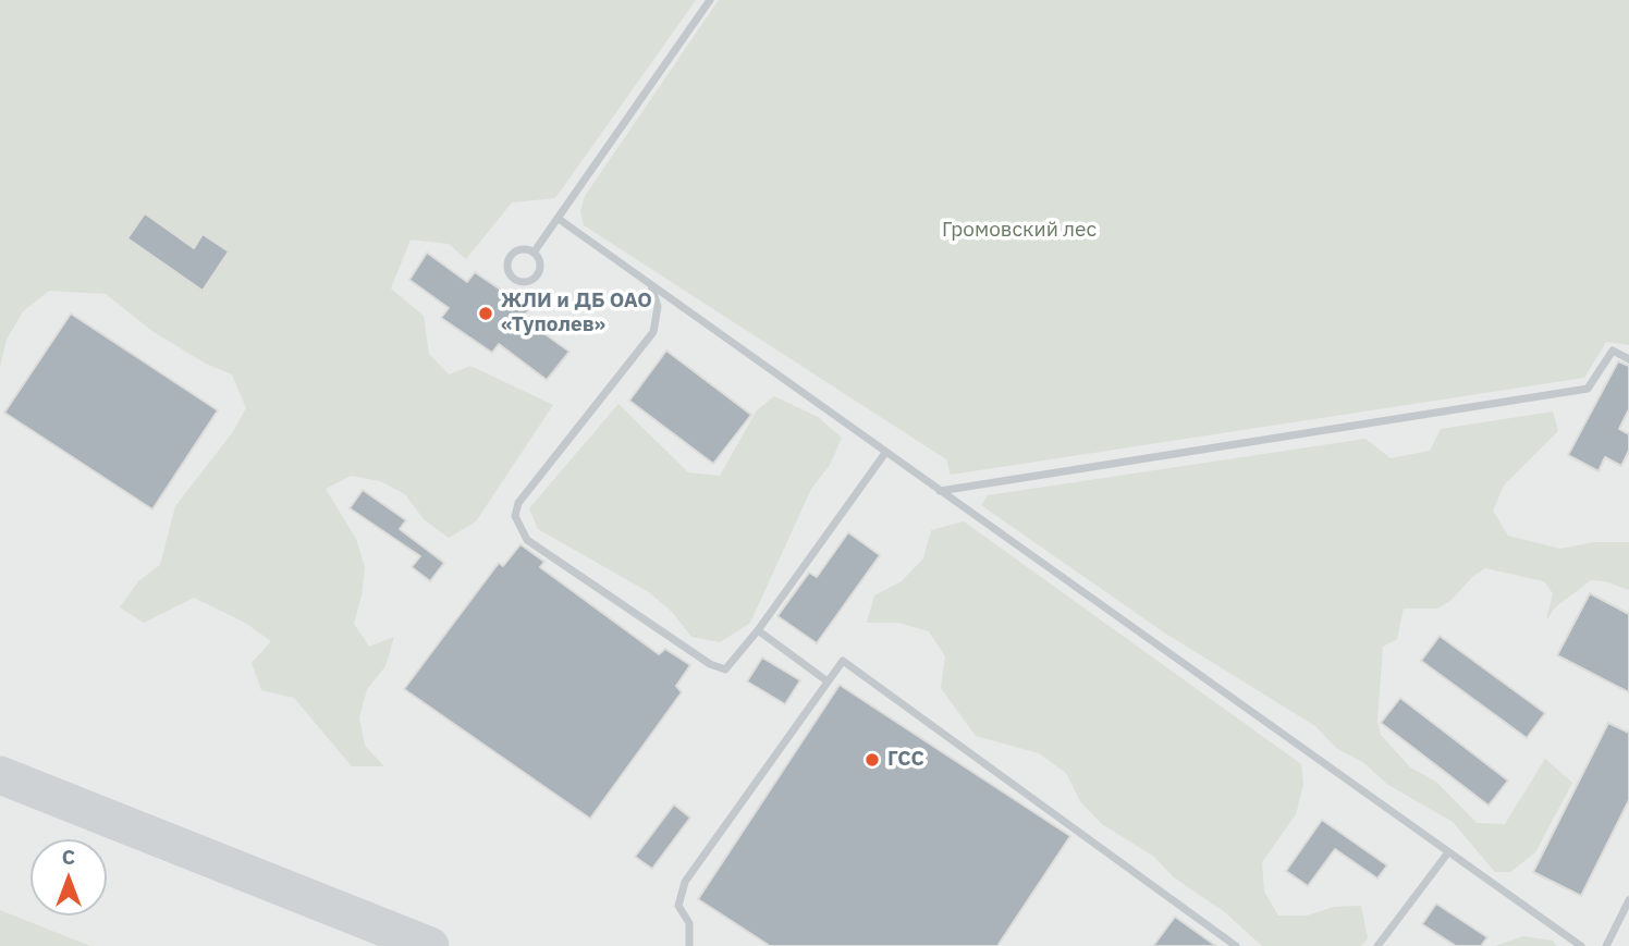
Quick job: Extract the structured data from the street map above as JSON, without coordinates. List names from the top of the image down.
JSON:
{
  "parks": ["Громовский лес"],
  "places": ["ЖЛИ и ДБ ОАО «Туполев»", "ГСС"],
  "north": "top"
}
